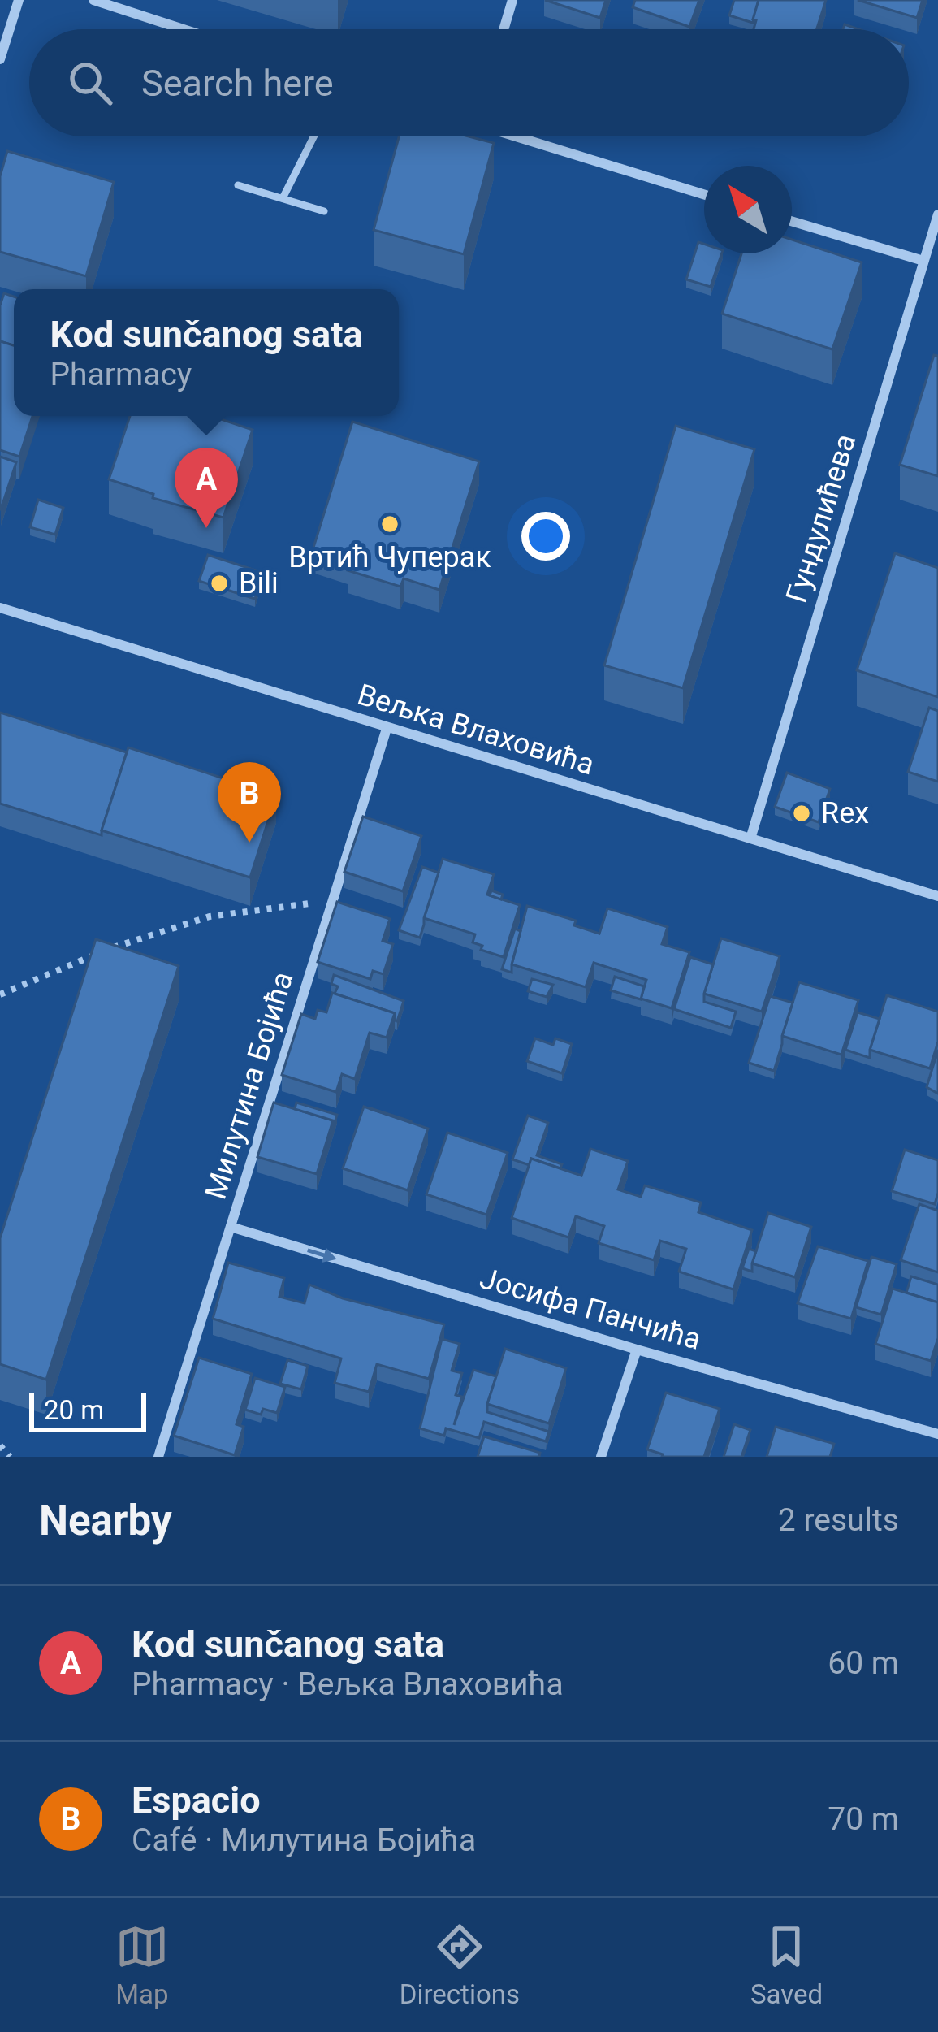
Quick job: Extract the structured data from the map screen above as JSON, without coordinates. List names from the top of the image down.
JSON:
{
  "streets": {
    "street": [
      "Гундулићева",
      "Вељка Влаховића",
      "Милутина Бојића",
      "Јосифа Панчића"
    ]
  },
  "crossings": [
    ["Гундулићева", "Вељка Влаховића"],
    ["Вељка Влаховића", "Милутина Бојића"],
    ["Милутина Бојића", "Јосифа Панчића"]
  ],
  "one_way": ["Јосифа Панчића"],
  "places": ["Вртић Чуперак", "Bili", "Rex"],
  "scale_bar": "20 m",
  "north": "top left",
  "page": {
    "search": "Search here",
    "popup": ["Kod sunčanog sata", "Pharmacy"],
    "pins": ["A", "B"],
    "scale": "20 m",
    "heading": ["Nearby", "2 results"],
    "list": [
      {
        "mark": "A",
        "name": "Kod sunčanog sata",
        "note": "Pharmacy · Вељка Влаховића",
        "value": "60 m"
      },
      {
        "mark": "B",
        "name": "Espacio",
        "note": "Café · Милутина Бојића",
        "value": "70 m"
      }
    ],
    "nav": ["Map", "Directions", "Saved"]
  }
}
